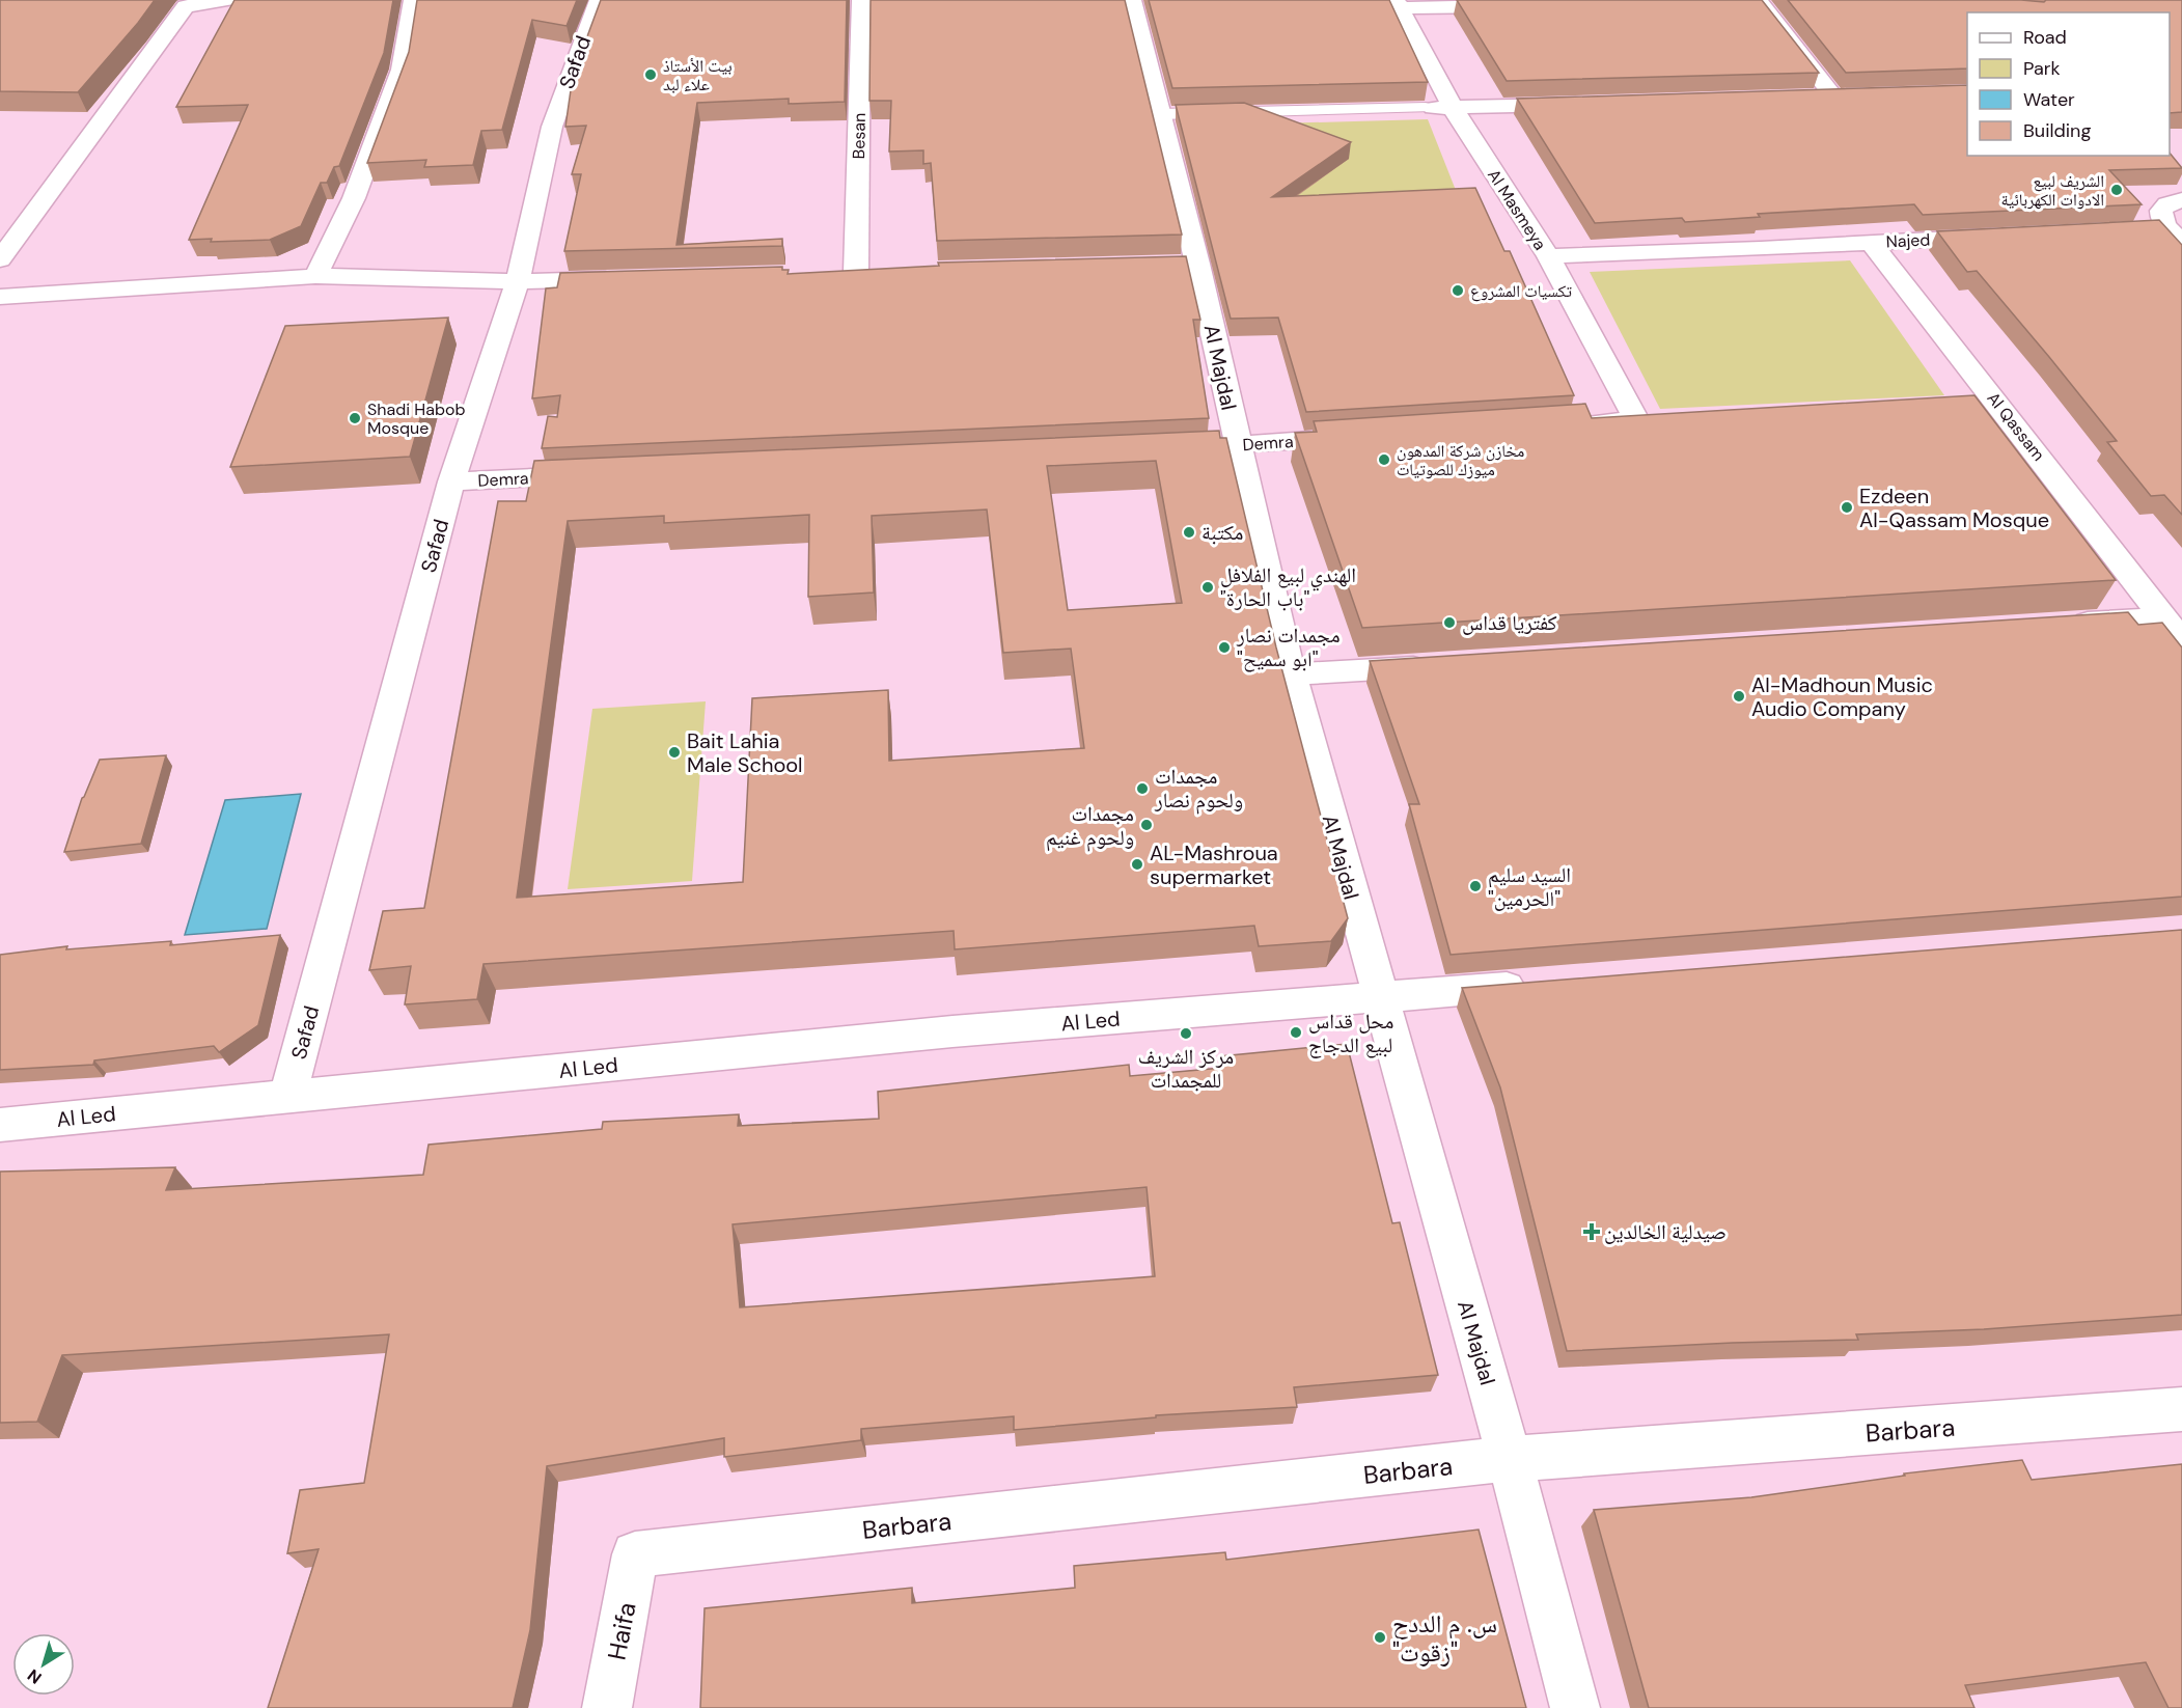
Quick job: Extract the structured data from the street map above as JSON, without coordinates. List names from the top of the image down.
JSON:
{
  "streets": {
    "street": [
      "Safad",
      "Besan",
      "Al Masmeya",
      "Najed",
      "Al Majdal",
      "Al Qassam",
      "Demra",
      "Al Led",
      "Barbara",
      "Haifa"
    ]
  },
  "crossings": [
    ["Safad", "Demra"],
    ["Safad", "Al Led"],
    ["Al Masmeya", "Najed"],
    ["Najed", "Al Qassam"],
    ["Al Majdal", "Demra"],
    ["Al Majdal", "Al Led"],
    ["Al Majdal", "Barbara"],
    ["Barbara", "Haifa"]
  ],
  "places": {
    "other": [
      "بيت الأستاذ علاء لبد",
      "الشريف لبيع الادوات الكهربائية",
      "تكسيات المشروع",
      "Shadi Habob Mosque",
      "مخازن شركة المدهون ميوزك للصوتيات",
      "Ezdeen Al-Qassam Mosque",
      "مكتبة",
      "الهندي لبيع الفلافل \"باب الحارة\"",
      "كفتريا قداس",
      "مجمدات نصار \"ابو سميح\"",
      "Al-Madhoun Music Audio Company",
      "Bait Lahia Male School",
      "مجمدات ولحوم نصار",
      "مجمدات ولحوم غنيم",
      "AL-Mashroua supermarket",
      "السيد سليم \"الحرمين\"",
      "محل قداس لبيع الدجاج",
      "مركز الشريف للمجمدات",
      "س. م الددح \"زقوت\""
    ],
    "health": ["صيدلية الخالدين"]
  },
  "legend": [
    "Road",
    "Park",
    "Water",
    "Building"
  ],
  "north": "bottom left"
}
